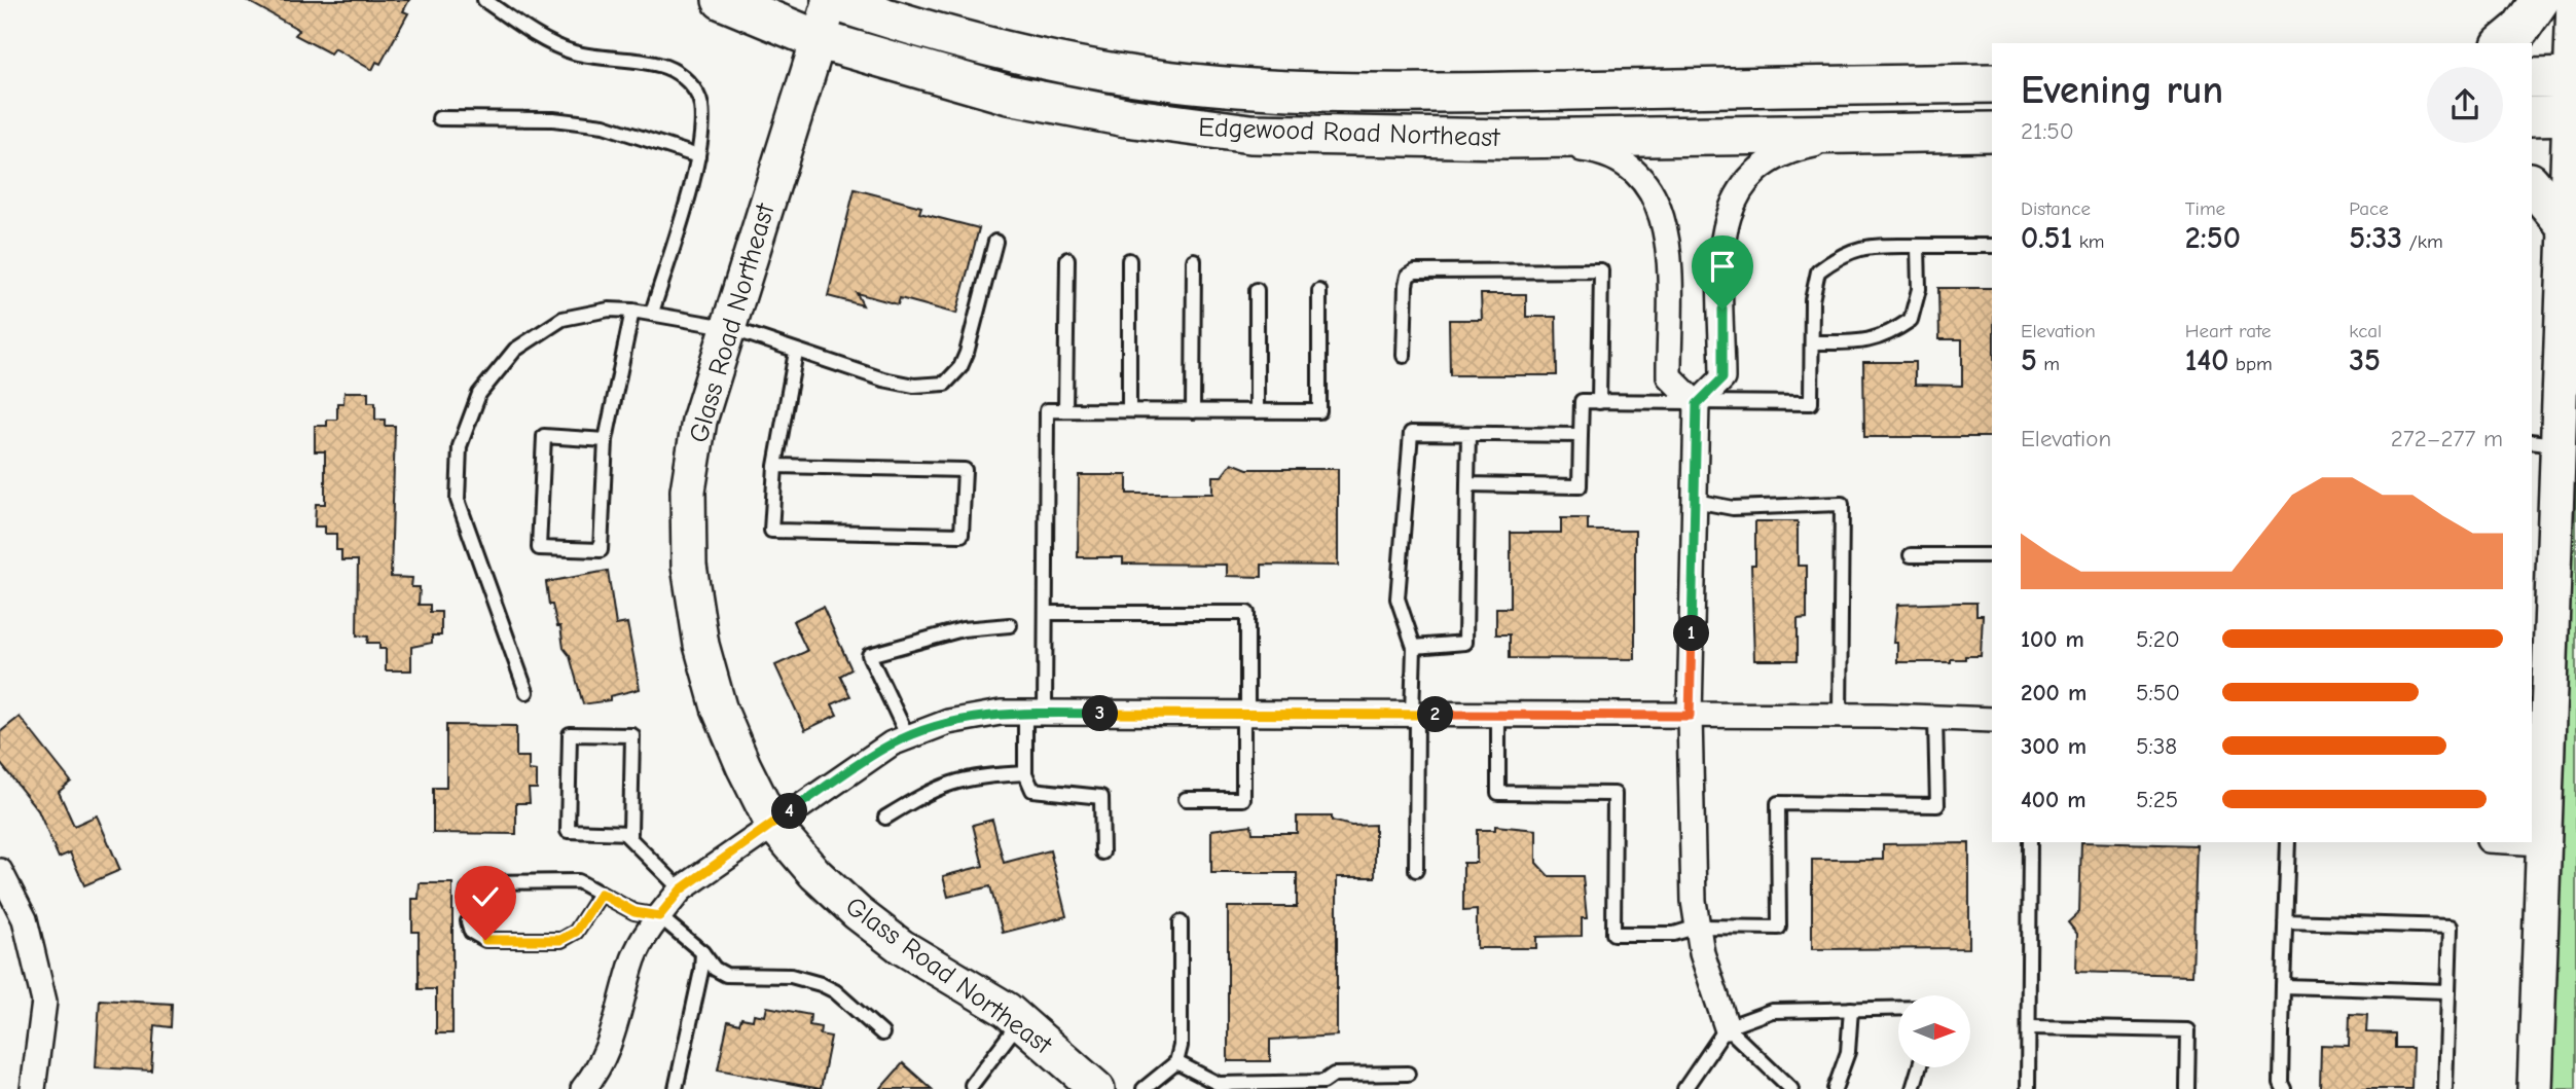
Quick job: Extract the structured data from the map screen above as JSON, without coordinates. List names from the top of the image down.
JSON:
{
  "streets": {
    "main road": ["Edgewood Road Northeast"],
    "street": ["Glass Road Northeast"]
  },
  "crossings": [
    ["Edgewood Road Northeast", "Glass Road Northeast"]
  ],
  "north": "right",
  "page": {
    "heading": ["Evening run", "21:50"],
    "stats": [
      ["Distance", "0.51 km"],
      ["Time", "2:50"],
      ["Pace", "5:33 /km"],
      ["Elevation", "5 m"],
      ["Heart rate", "140 bpm"],
      ["kcal", "35"]
    ],
    "chart": ["Elevation", "272–277 m"],
    "list": [
      {
        "name": "100 m",
        "note": "5:20"
      },
      {
        "name": "200 m",
        "note": "5:50"
      },
      {
        "name": "300 m",
        "note": "5:38"
      },
      {
        "name": "400 m",
        "note": "5:25"
      }
    ],
    "pins": [
      "1",
      "3",
      "2",
      "4"
    ]
  }
}
